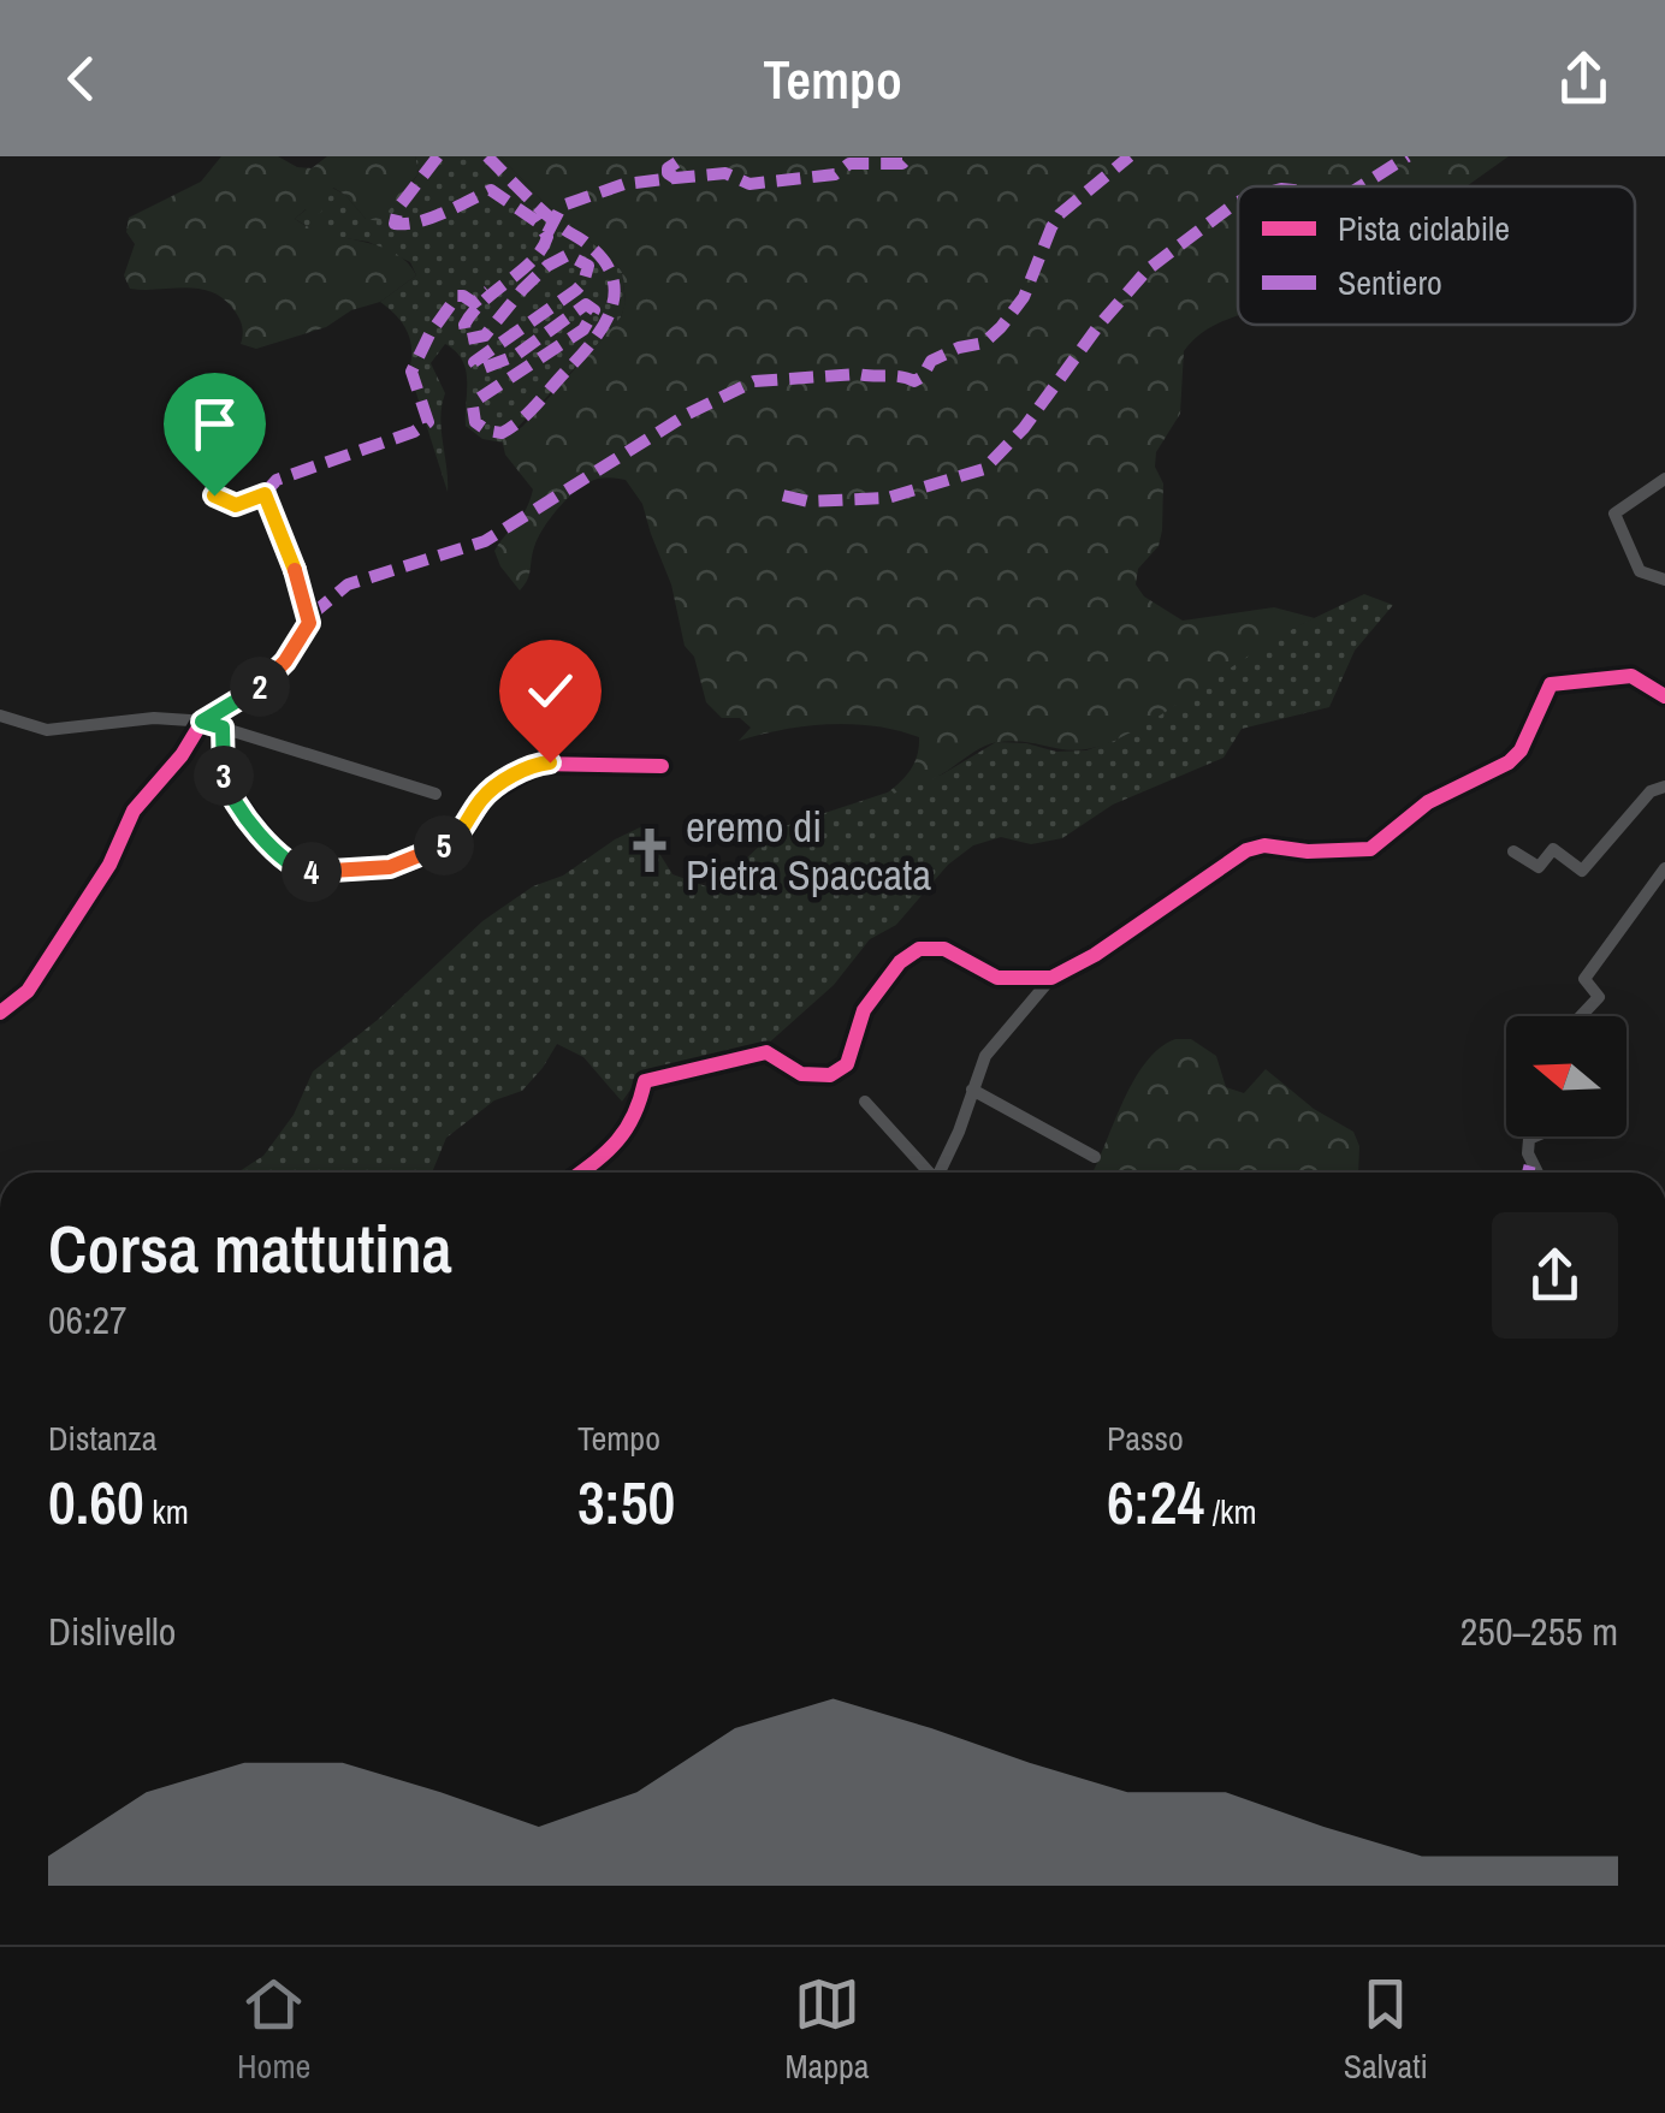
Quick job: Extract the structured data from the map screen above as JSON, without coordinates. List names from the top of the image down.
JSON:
{
  "places": {
    "church": ["eremo di Pietra Spaccata"]
  },
  "legend": ["Pista ciclabile", "Sentiero"],
  "north": "left",
  "page": {
    "header": "Tempo",
    "pins": [
      "2",
      "3",
      "5",
      "4"
    ],
    "heading": ["Corsa mattutina", "06:27"],
    "stats": [
      ["Distanza", "0.60 km"],
      ["Tempo", "3:50"],
      ["Passo", "6:24 /km"]
    ],
    "chart": ["Dislivello", "250–255 m"],
    "tabs": ["Home", "Mappa", "Salvati"]
  }
}
